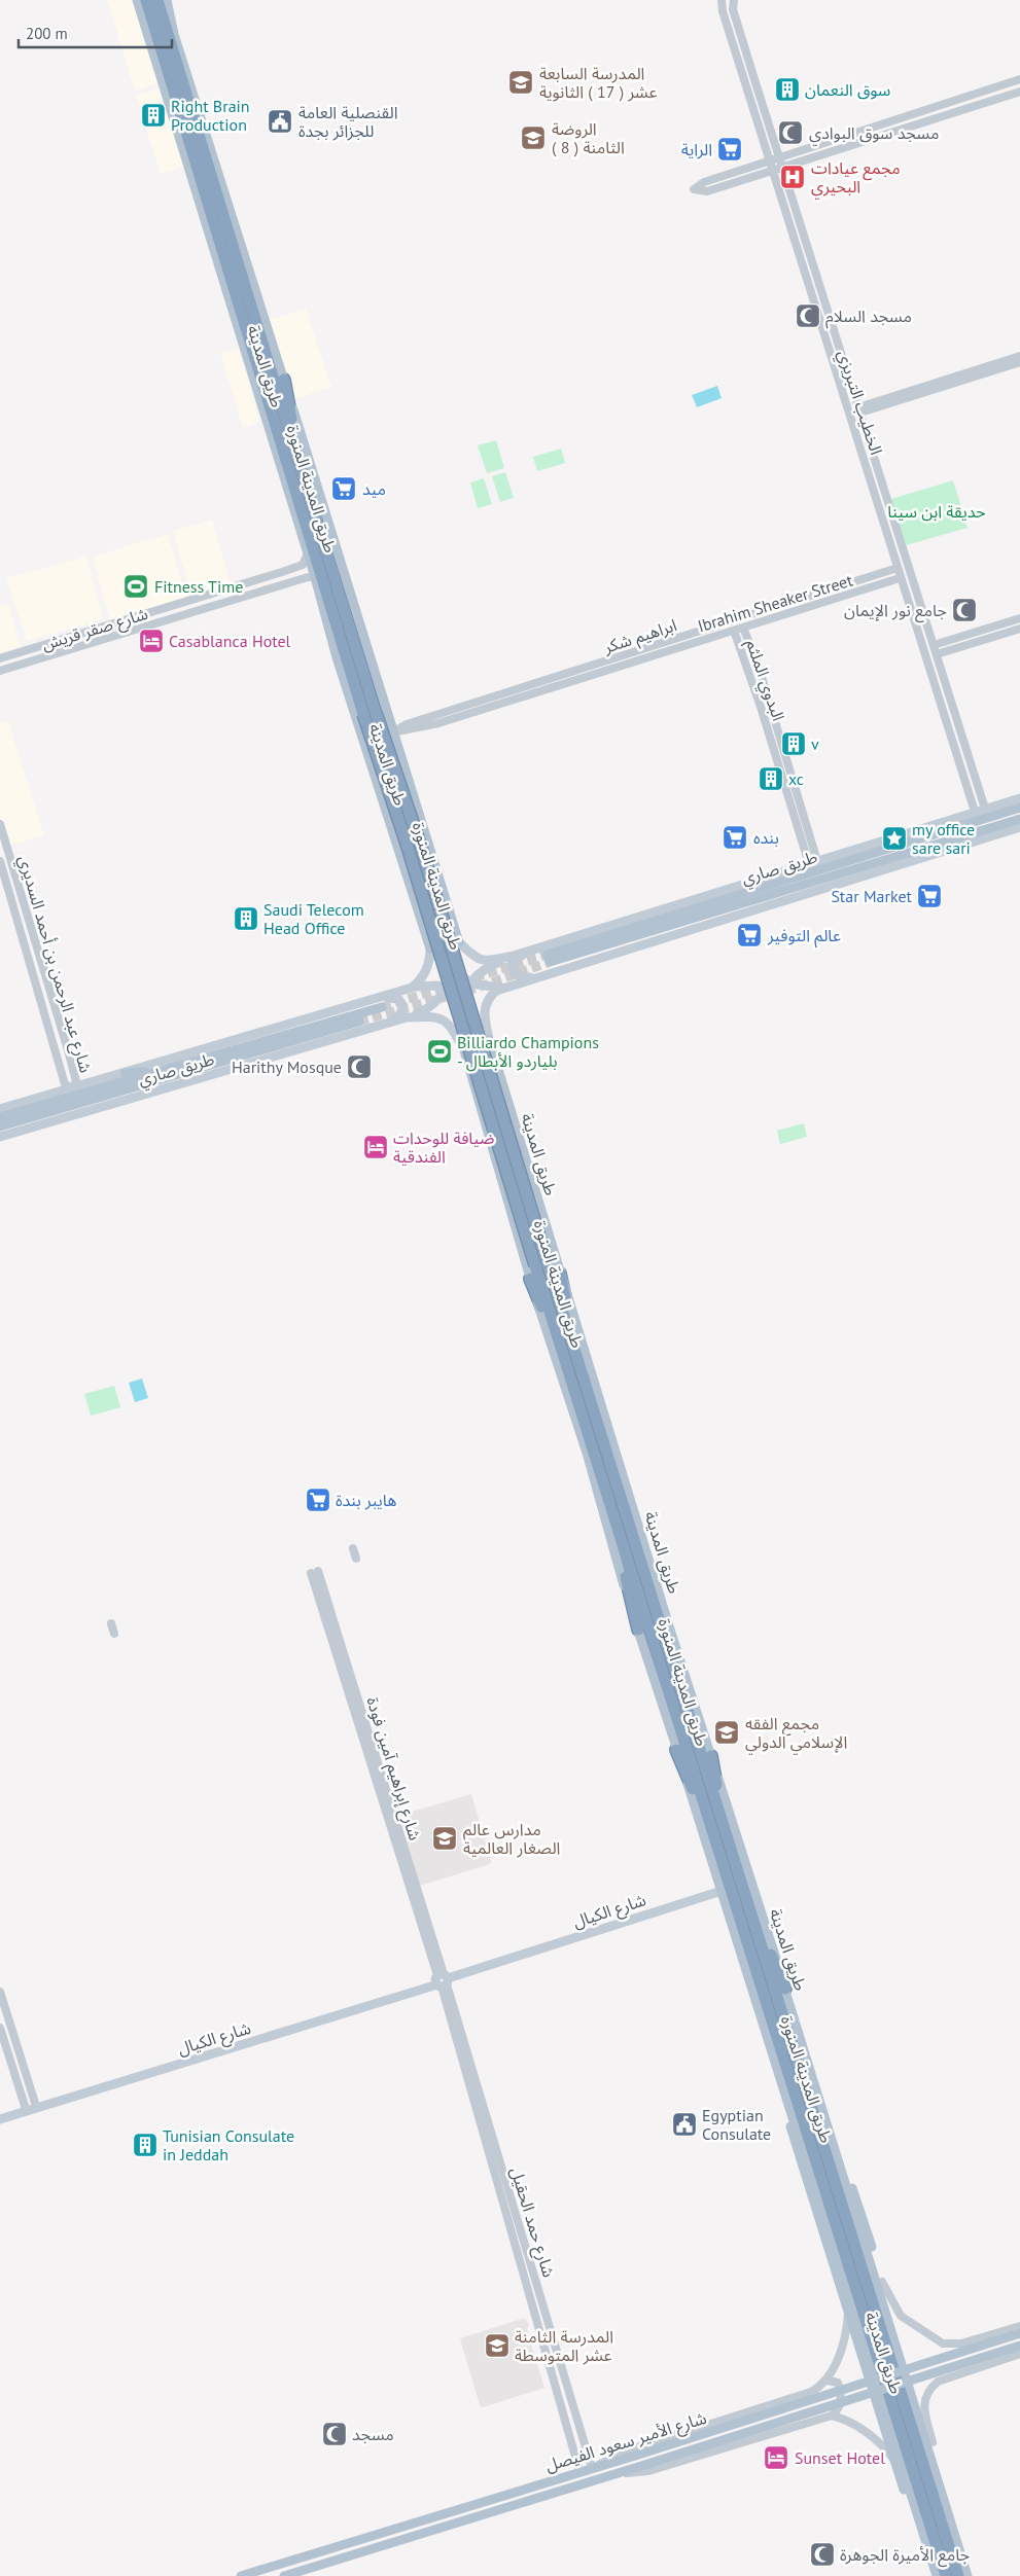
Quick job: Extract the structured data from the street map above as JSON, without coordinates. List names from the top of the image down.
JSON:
{
  "streets": {
    "highway": ["طريق المدينة المنورة"],
    "main road": [
      "طريق المدينة",
      "طريق صاري",
      "شارع الكيال",
      "شارع الأمير سعود الفيصل"
    ],
    "street": [
      "الخطيب التبريزي",
      "Ibrahim Sheaker Street",
      "شارع صقر قريش",
      "ابراهيم شكر",
      "البدوي الملثم",
      "شارع عبد الرحمن بن أحمد السديري",
      "شارع إبراهيم آمين فودة",
      "شارع حمد الحقيل"
    ]
  },
  "crossings": [
    ["طريق المدينة", "طريق المدينة المنورة"],
    ["طريق المدينة", "شارع صقر قريش"],
    ["طريق المدينة", "ابراهيم شكر"],
    ["طريق المدينة", "طريق صاري"],
    ["طريق المدينة", "شارع الكيال"],
    ["طريق المدينة", "شارع الأمير سعود الفيصل"],
    ["الخطيب التبريزي", "Ibrahim Sheaker Street"],
    ["الخطيب التبريزي", "ابراهيم شكر"],
    ["Ibrahim Sheaker Street", "ابراهيم شكر"],
    ["Ibrahim Sheaker Street", "البدوي الملثم"],
    ["شارع إبراهيم آمين فودة", "شارع الكيال"],
    ["شارع إبراهيم آمين فودة", "شارع حمد الحقيل"],
    ["شارع الكيال", "شارع حمد الحقيل"],
    ["شارع حمد الحقيل", "شارع الأمير سعود الفيصل"]
  ],
  "parks": ["حديقة ابن سينا"],
  "places": {
    "school or university": [
      "المدرسة السابعة عشر ( 17 ) الثانوية",
      "الروضة الثامنة ( 8 )",
      "مجمع الفقه الإسلامي الدولي",
      "مدارس عالم الصغار العالمية",
      "المدرسة الثامنة عشر المتوسطة"
    ],
    "building": [
      "سوق النعمان",
      "Right Brain Production",
      "v",
      "xc",
      "Saudi Telecom Head Office",
      "Tunisian Consulate in Jeddah"
    ],
    "public building": ["القنصلية العامة للجزائر بجدة", "Egyptian Consulate"],
    "mosque": [
      "مسجد سوق البوادي",
      "مسجد السلام",
      "جامع نور الإيمان",
      "Harithy Mosque",
      "مسجد",
      "جامع الأميرة الجوهرة"
    ],
    "supermarket": [
      "الراية",
      "ميد",
      "بنده",
      "Star Market",
      "عالم التوفير",
      "هايبر بندة"
    ],
    "hospital": ["مجمع عيادات البحيري"],
    "sports": ["Fitness Time", "Billiardo Champions - بلياردو الأبطال"],
    "hotel": ["Casablanca Hotel", "ضيافة للوحدات الفندقية", "Sunset Hotel"],
    "place": ["my office sare sari"]
  },
  "scale_bar": "200 m"
}
